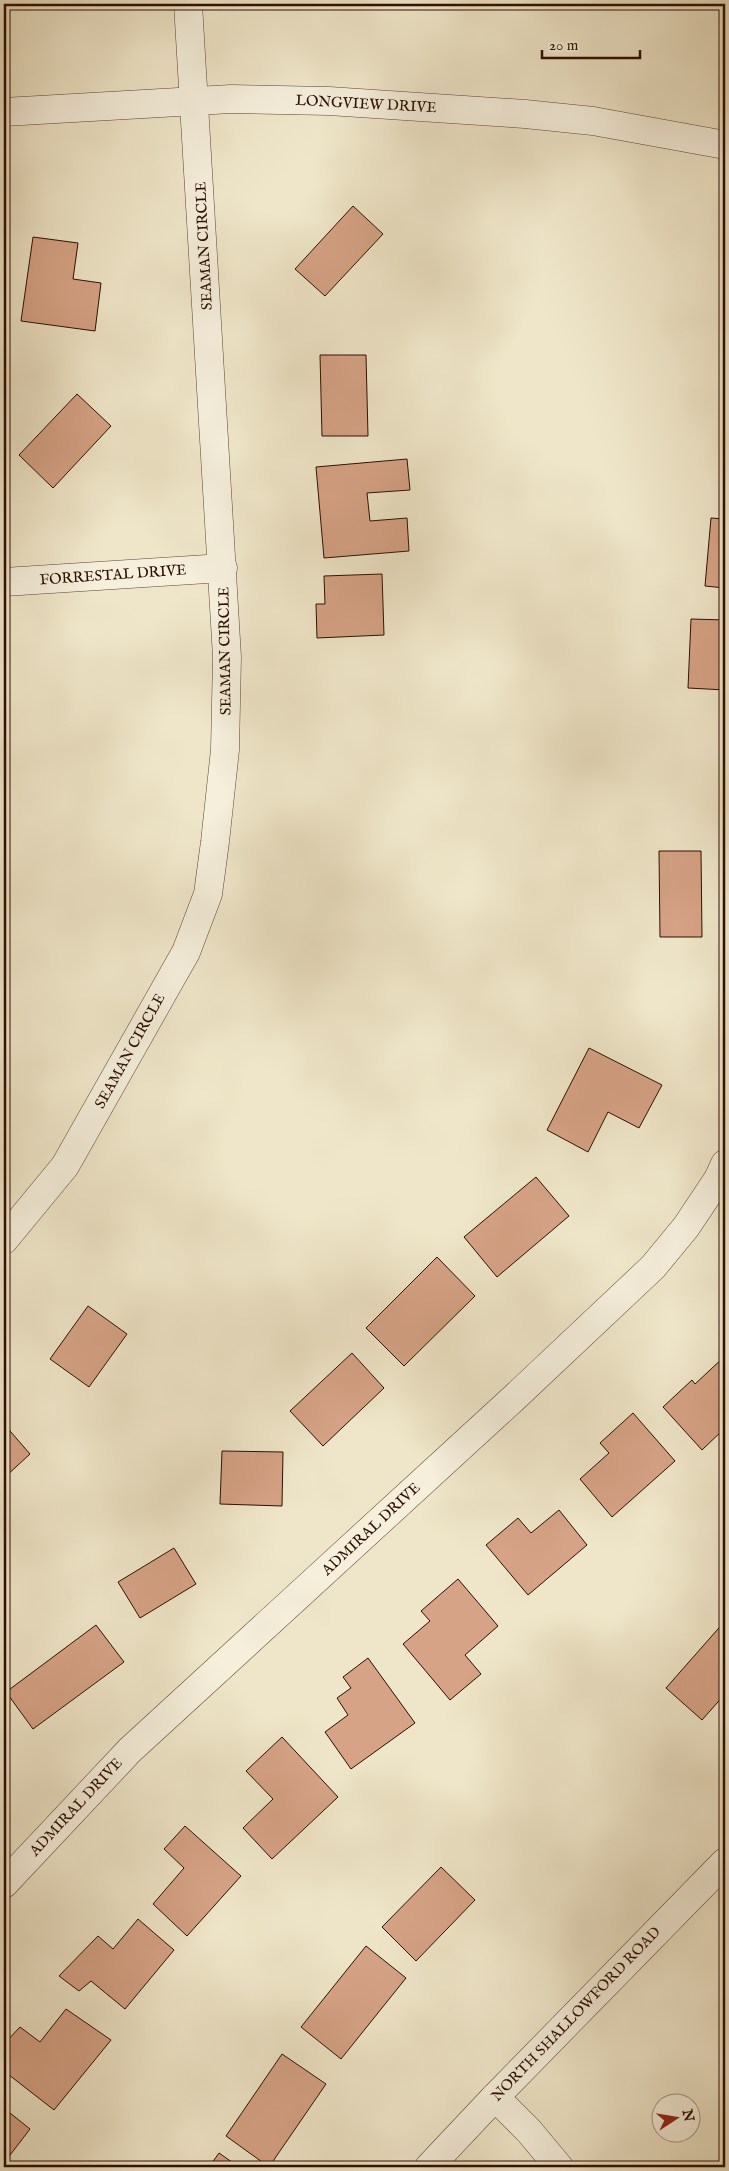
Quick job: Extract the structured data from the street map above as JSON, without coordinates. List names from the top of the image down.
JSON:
{
  "streets": {
    "street": [
      "LONGVIEW DRIVE",
      "SEAMAN CIRCLE",
      "FORRESTAL DRIVE",
      "ADMIRAL DRIVE",
      "NORTH SHALLOWFORD ROAD"
    ]
  },
  "crossings": [
    ["LONGVIEW DRIVE", "SEAMAN CIRCLE"],
    ["SEAMAN CIRCLE", "FORRESTAL DRIVE"]
  ],
  "scale_bar": "20 m",
  "north": "right"
}
